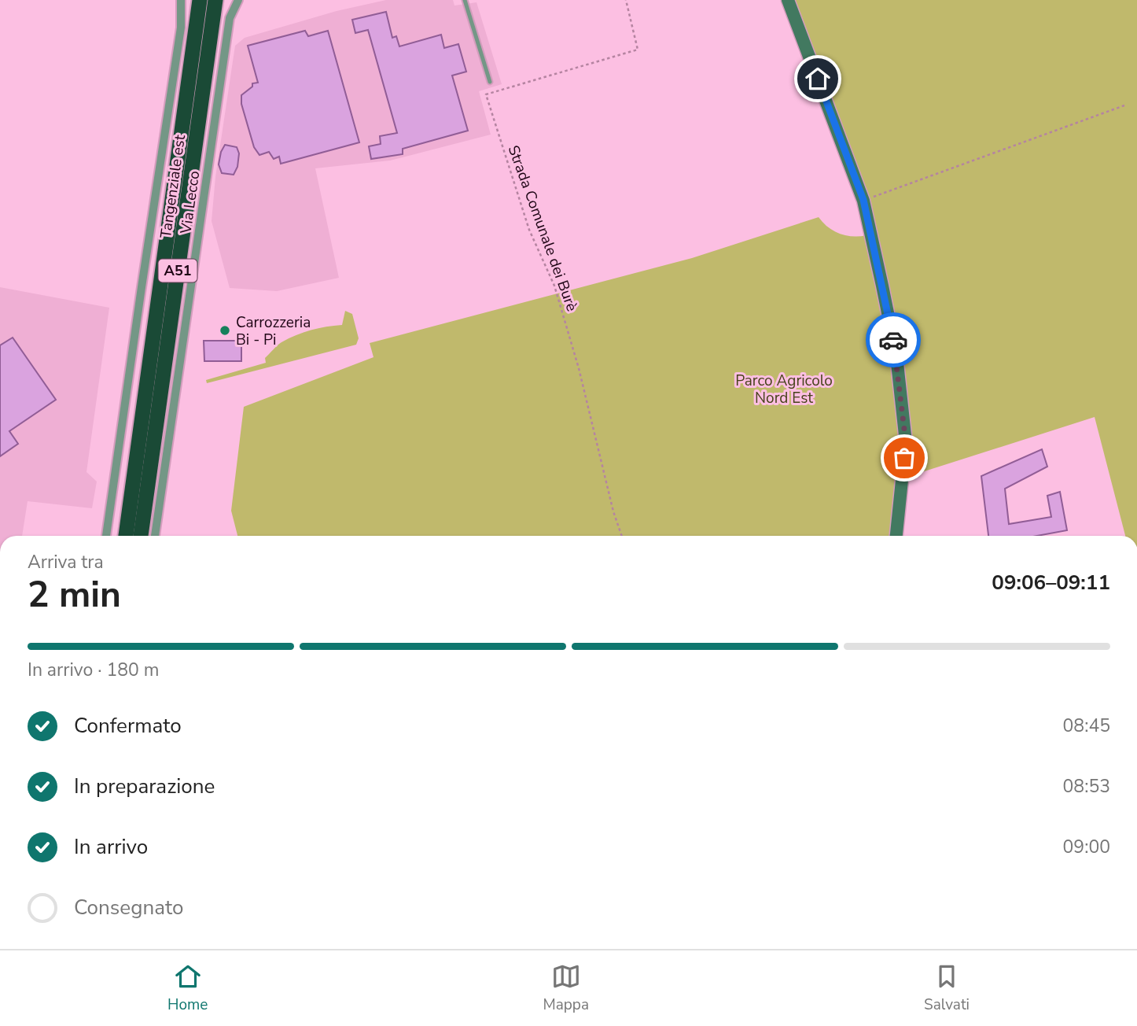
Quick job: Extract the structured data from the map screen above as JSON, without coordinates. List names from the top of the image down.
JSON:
{
  "streets": {
    "highway": ["Tangenziale est", "A51"],
    "street": ["Via Lecco"],
    "path": ["Strada Comunale dei Burè"]
  },
  "parks": ["Parco Agricolo Nord Est"],
  "places": ["Carrozzeria Bi - Pi"],
  "page": {
    "heading": ["2 min", "Arriva tra", "09:06–09:11"],
    "bar": "In arrivo · 180 m",
    "list": [
      ["Confermato", "08:45"],
      ["In preparazione", "08:53"],
      ["In arrivo", "09:00"],
      "Consegnato"
    ],
    "tabs": ["Home", "Mappa", "Salvati"]
  }
}
